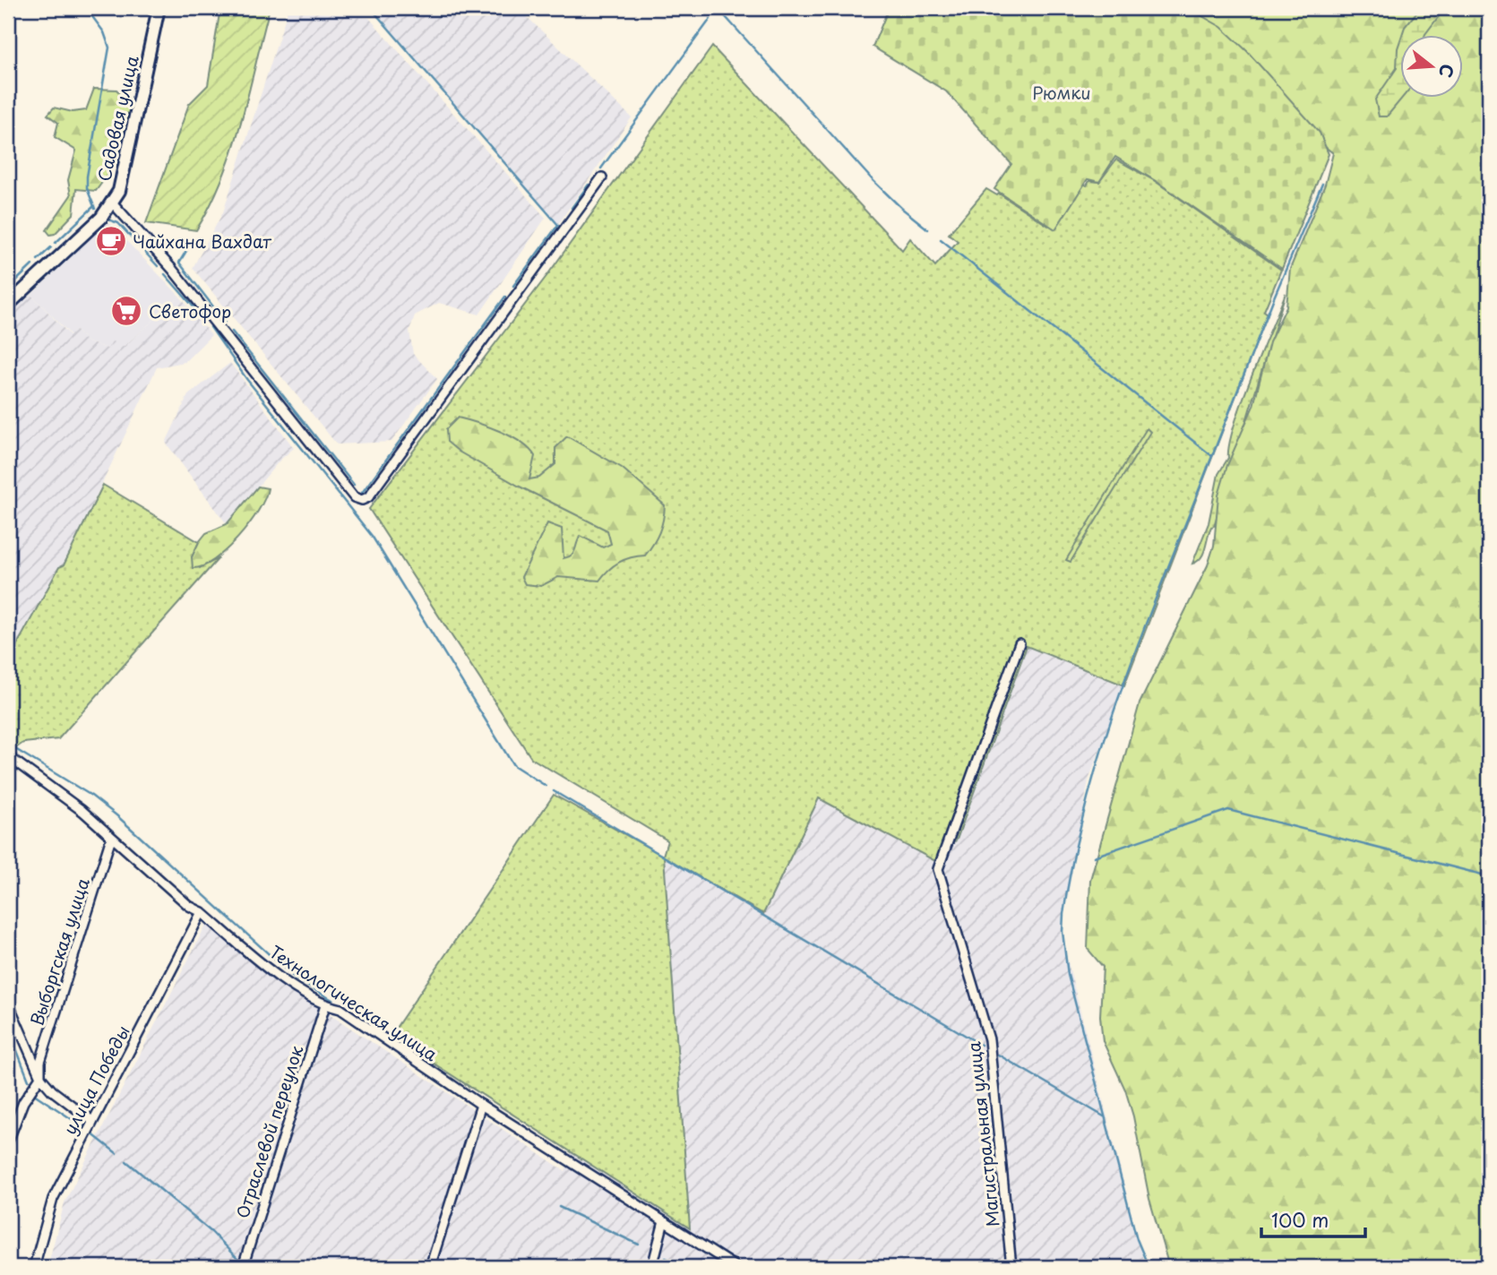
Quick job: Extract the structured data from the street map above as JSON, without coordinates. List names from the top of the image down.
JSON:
{
  "streets": {
    "main road": ["Садовая улица"],
    "street": [
      "Выборгская улица",
      "Технологическая улица",
      "улица Победы",
      "Отраслевой переулок",
      "Магистральная улица"
    ]
  },
  "crossings": [
    ["Выборгская улица", "Технологическая улица"],
    ["Технологическая улица", "улица Победы"],
    ["Технологическая улица", "Отраслевой переулок"]
  ],
  "parks": ["Рюмки"],
  "places": {
    "cafe": ["Чайхана Вахдат"],
    "supermarket": ["Светофор"]
  },
  "scale_bar": "100 m",
  "north": "right"
}
